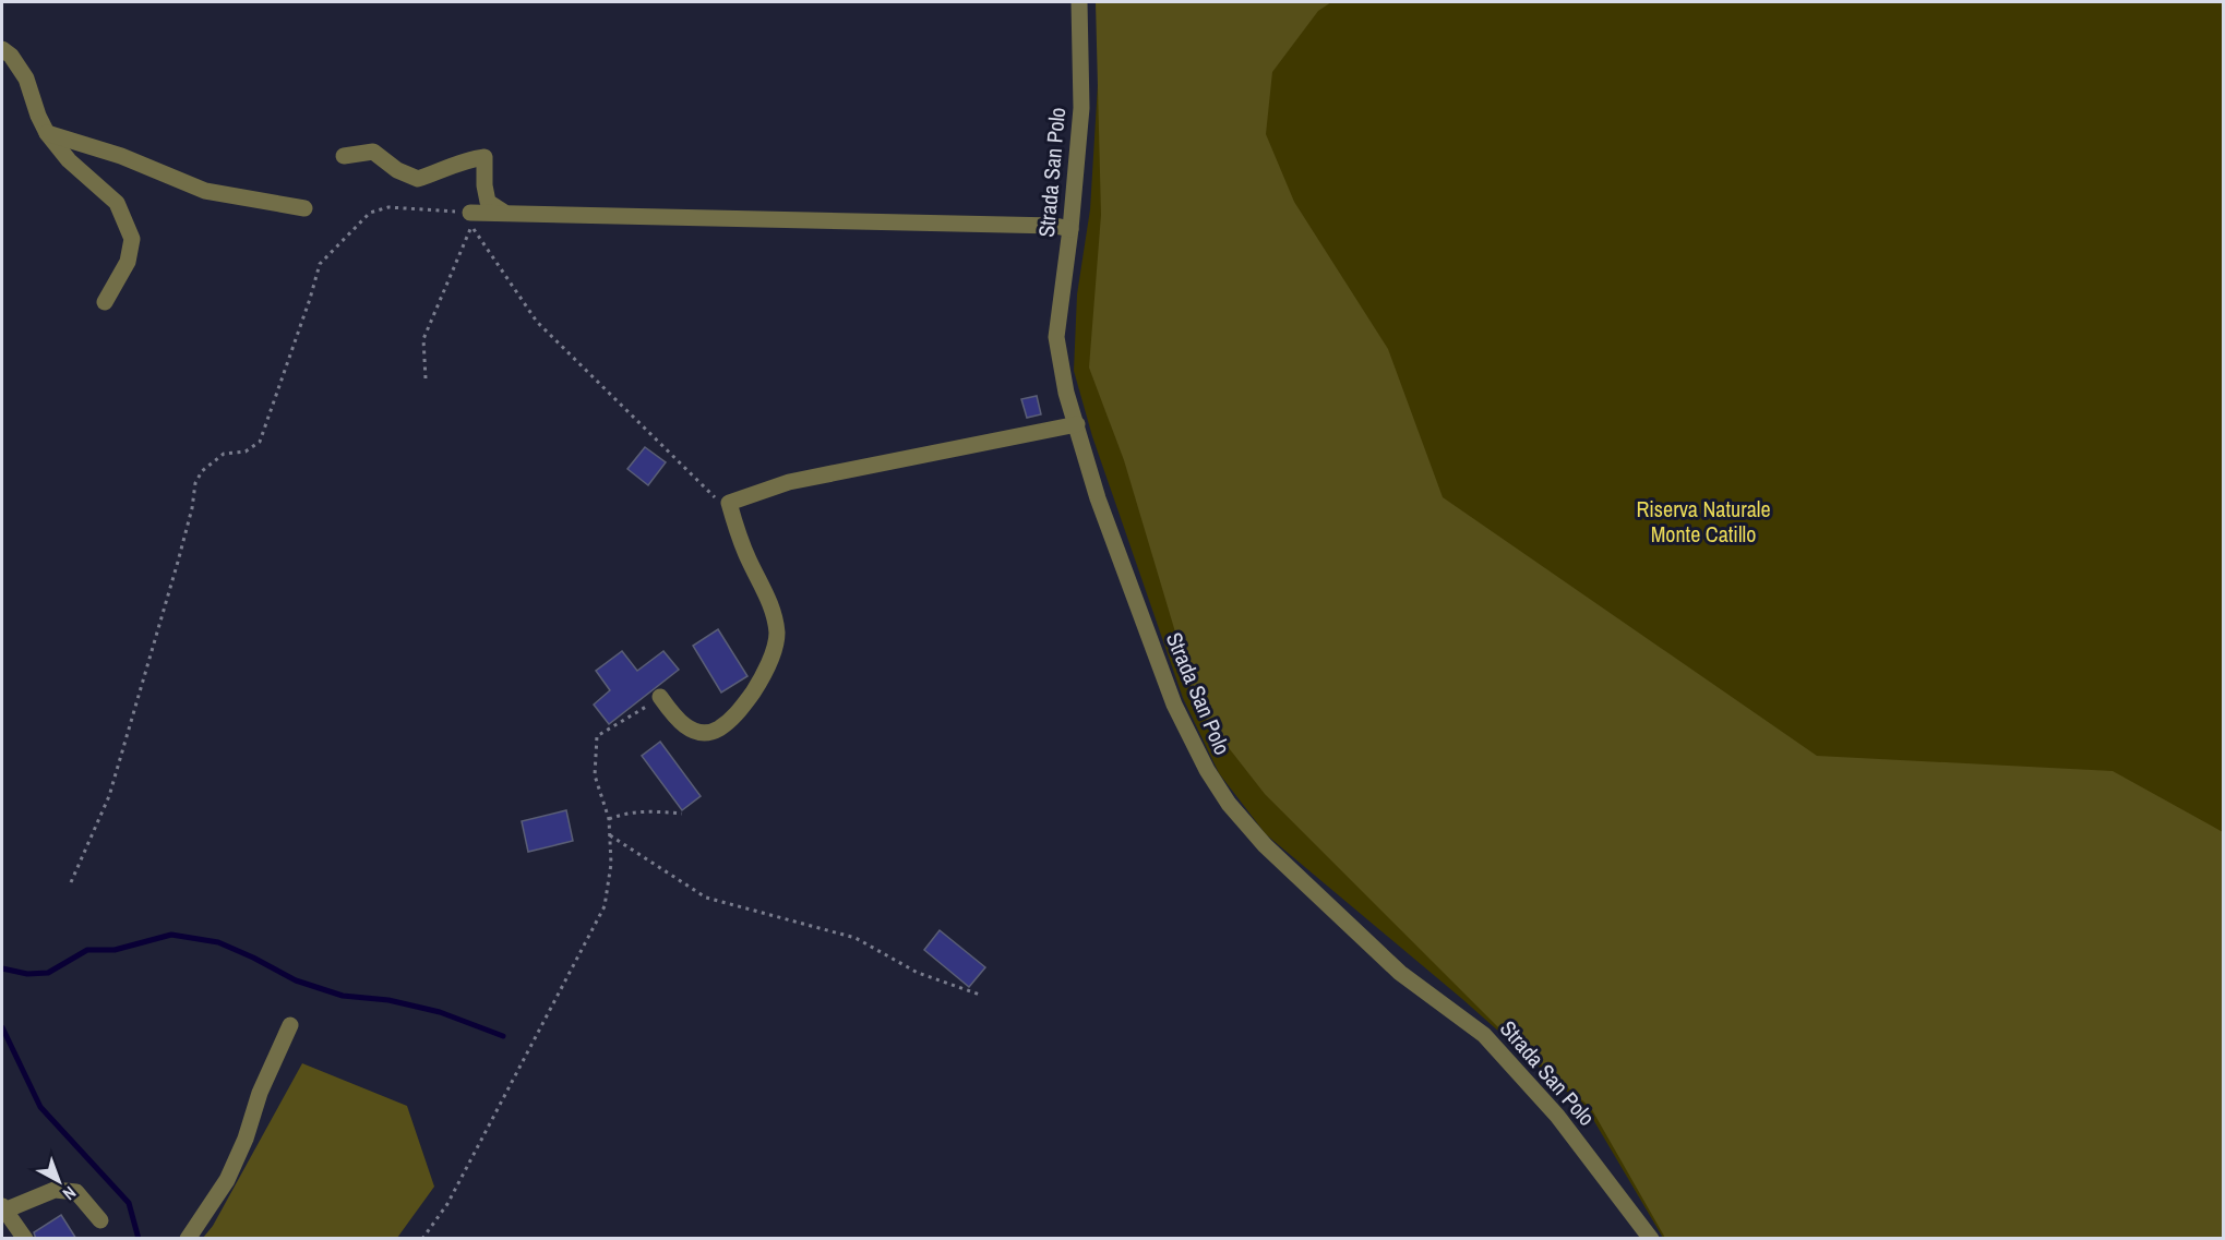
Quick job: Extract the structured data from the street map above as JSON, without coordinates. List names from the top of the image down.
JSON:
{
  "streets": {
    "street": ["Strada San Polo"]
  },
  "parks": ["Riserva Naturale Monte Catillo"],
  "north": "bottom right"
}
